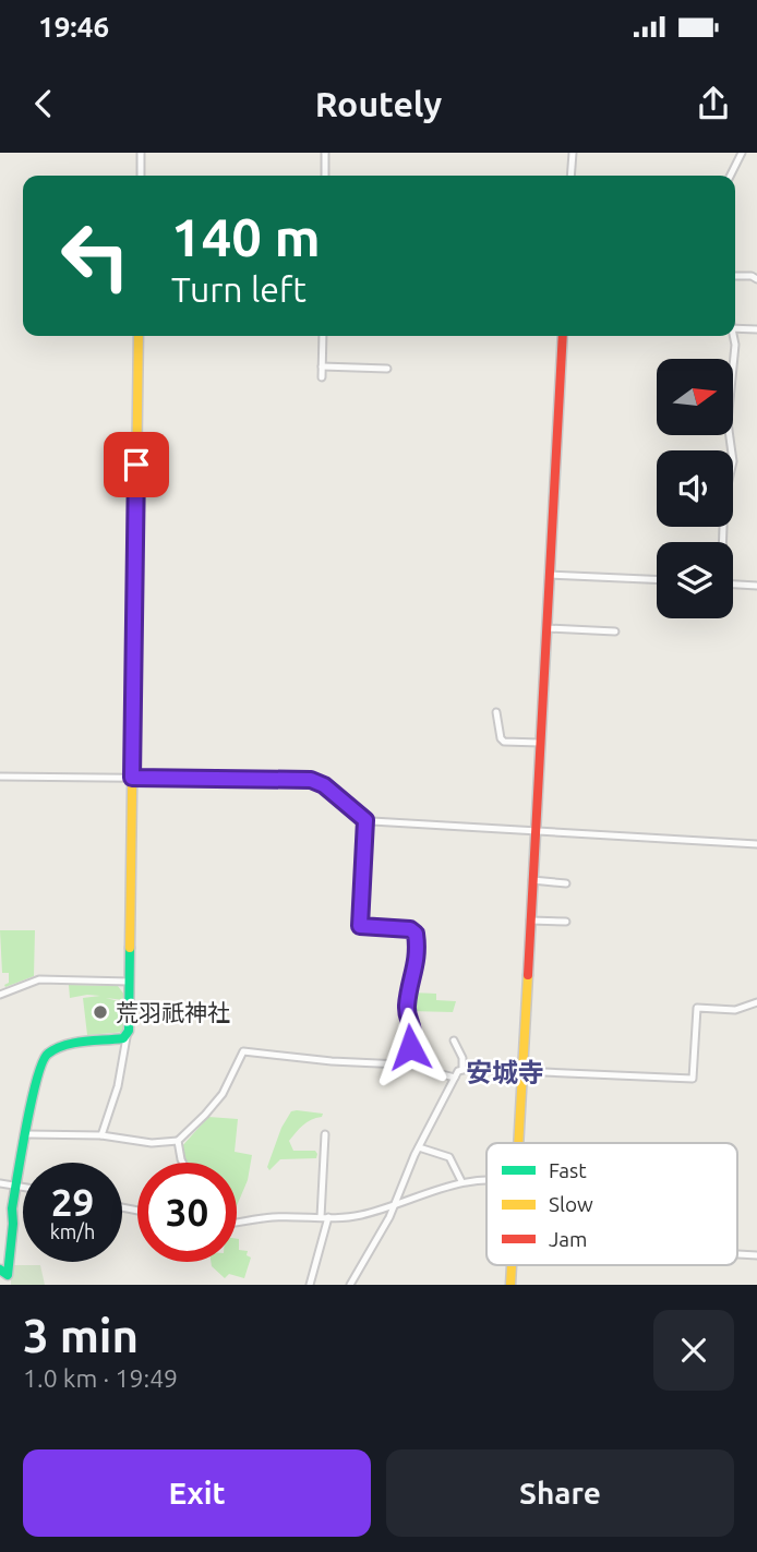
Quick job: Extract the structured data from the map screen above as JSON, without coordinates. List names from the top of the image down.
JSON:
{
  "districts": ["安城寺"],
  "places": ["荒羽祇神社"],
  "legend": ["Fast", "Slow", "Jam"],
  "north": "right",
  "page": {
    "status": "19:46",
    "header": "Routely",
    "turn": ["140 m", "Turn left"],
    "speed": "29 km/h",
    "limit": "30",
    "heading": ["3 min", "1.0 km · 19:49"],
    "buttons": ["Exit", "Share"]
  }
}
